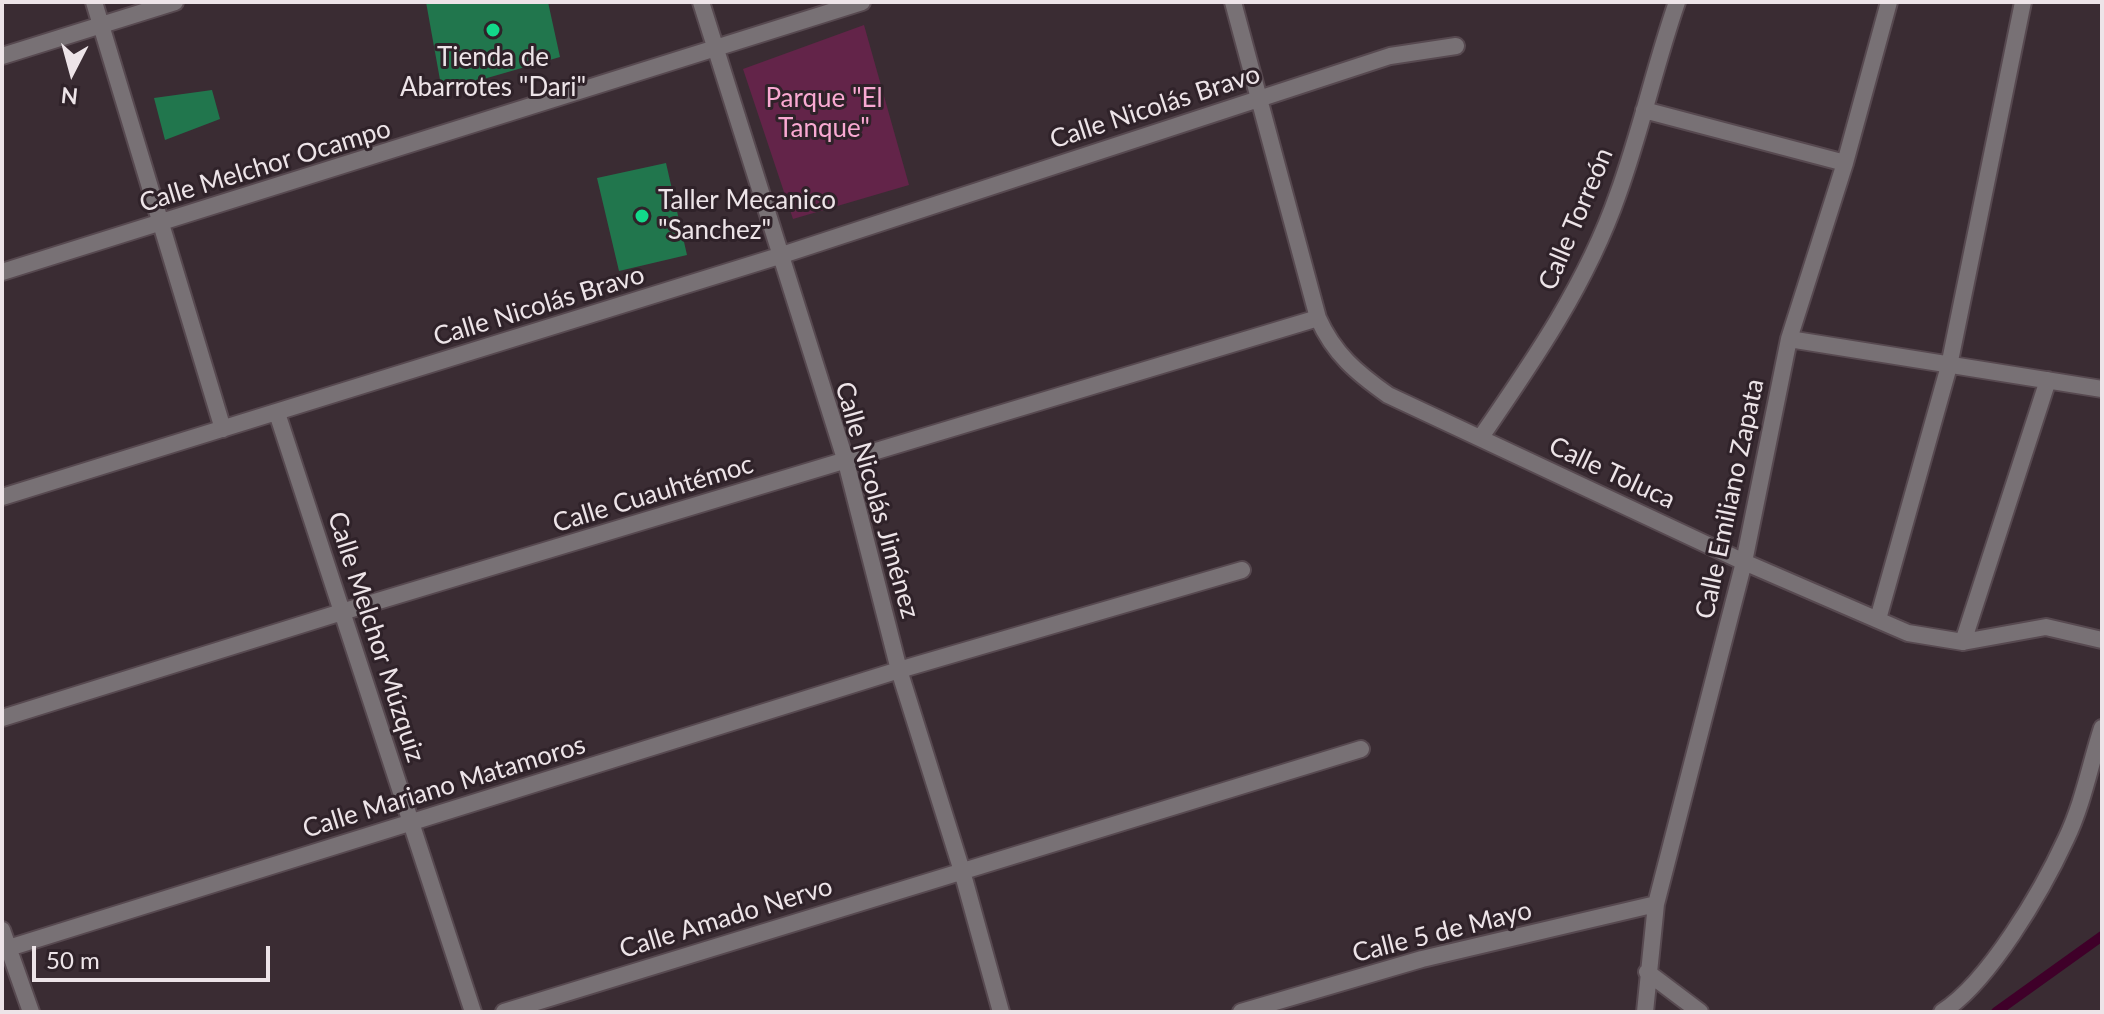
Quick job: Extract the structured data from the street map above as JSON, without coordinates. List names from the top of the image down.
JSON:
{
  "streets": {
    "street": [
      "Calle Nicolás Bravo",
      "Calle Melchor Ocampo",
      "Calle Torreón",
      "Calle Toluca",
      "Calle Cuauhtémoc",
      "Calle Emiliano Zapata",
      "Calle Nicolás Jiménez",
      "Calle Melchor Múzquiz",
      "Calle Mariano Matamoros",
      "Calle Amado Nervo",
      "Calle 5 de Mayo"
    ]
  },
  "crossings": [
    ["Calle Nicolás Bravo", "Calle Toluca"],
    ["Calle Nicolás Bravo", "Calle Nicolás Jiménez"],
    ["Calle Nicolás Bravo", "Calle Melchor Múzquiz"],
    ["Calle Melchor Ocampo", "Calle Nicolás Jiménez"],
    ["Calle Torreón", "Calle Toluca"],
    ["Calle Toluca", "Calle Cuauhtémoc"],
    ["Calle Toluca", "Calle Emiliano Zapata"],
    ["Calle Cuauhtémoc", "Calle Nicolás Jiménez"],
    ["Calle Cuauhtémoc", "Calle Melchor Múzquiz"],
    ["Calle Emiliano Zapata", "Calle 5 de Mayo"],
    ["Calle Nicolás Jiménez", "Calle Mariano Matamoros"],
    ["Calle Nicolás Jiménez", "Calle Amado Nervo"],
    ["Calle Melchor Múzquiz", "Calle Mariano Matamoros"]
  ],
  "parks": ["Parque \"El Tanque\""],
  "places": ["Tienda de Abarrotes \"Dari\"", "Taller Mecanico \"Sanchez\""],
  "scale_bar": "50 m",
  "north": "bottom"
}
